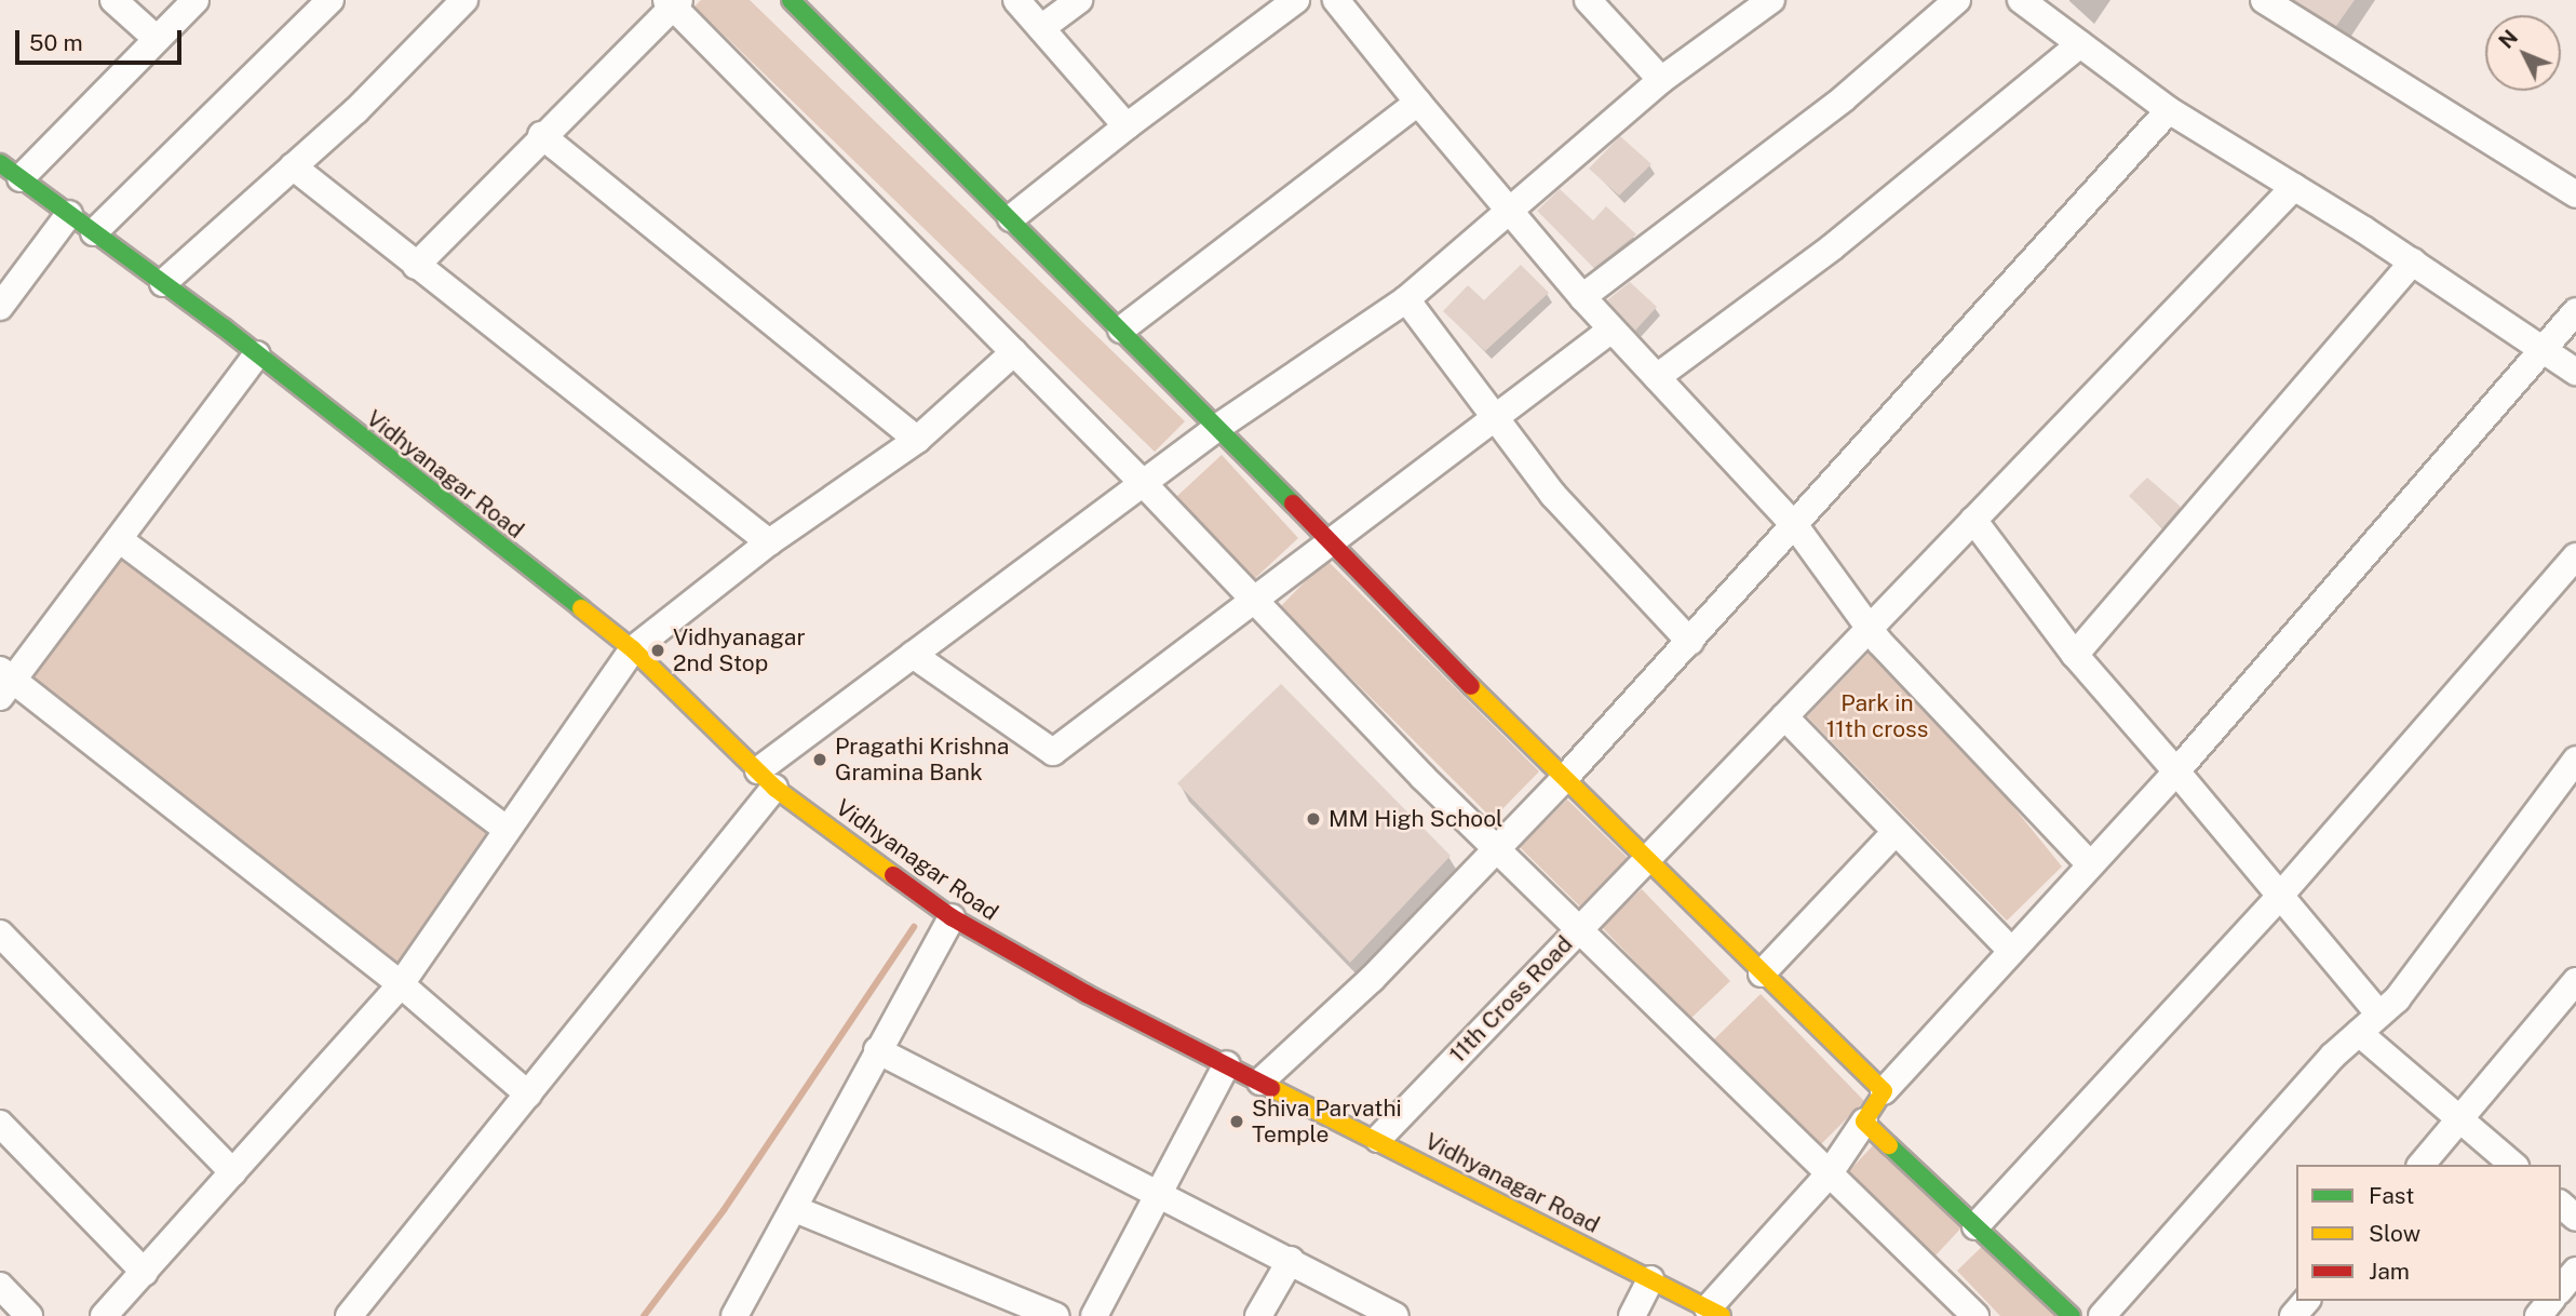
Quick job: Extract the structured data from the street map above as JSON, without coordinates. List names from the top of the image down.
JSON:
{
  "streets": {
    "street": ["Vidhyanagar Road", "11th Cross Road"]
  },
  "crossings": [
    ["Vidhyanagar Road", "11th Cross Road"]
  ],
  "parks": ["Park in 11th cross"],
  "places": [
    "Vidhyanagar 2nd Stop",
    "Pragathi Krishna Gramina Bank",
    "MM High School",
    "Shiva Parvathi Temple"
  ],
  "legend": ["Fast", "Slow", "Jam"],
  "scale_bar": "50 m",
  "north": "top left"
}
